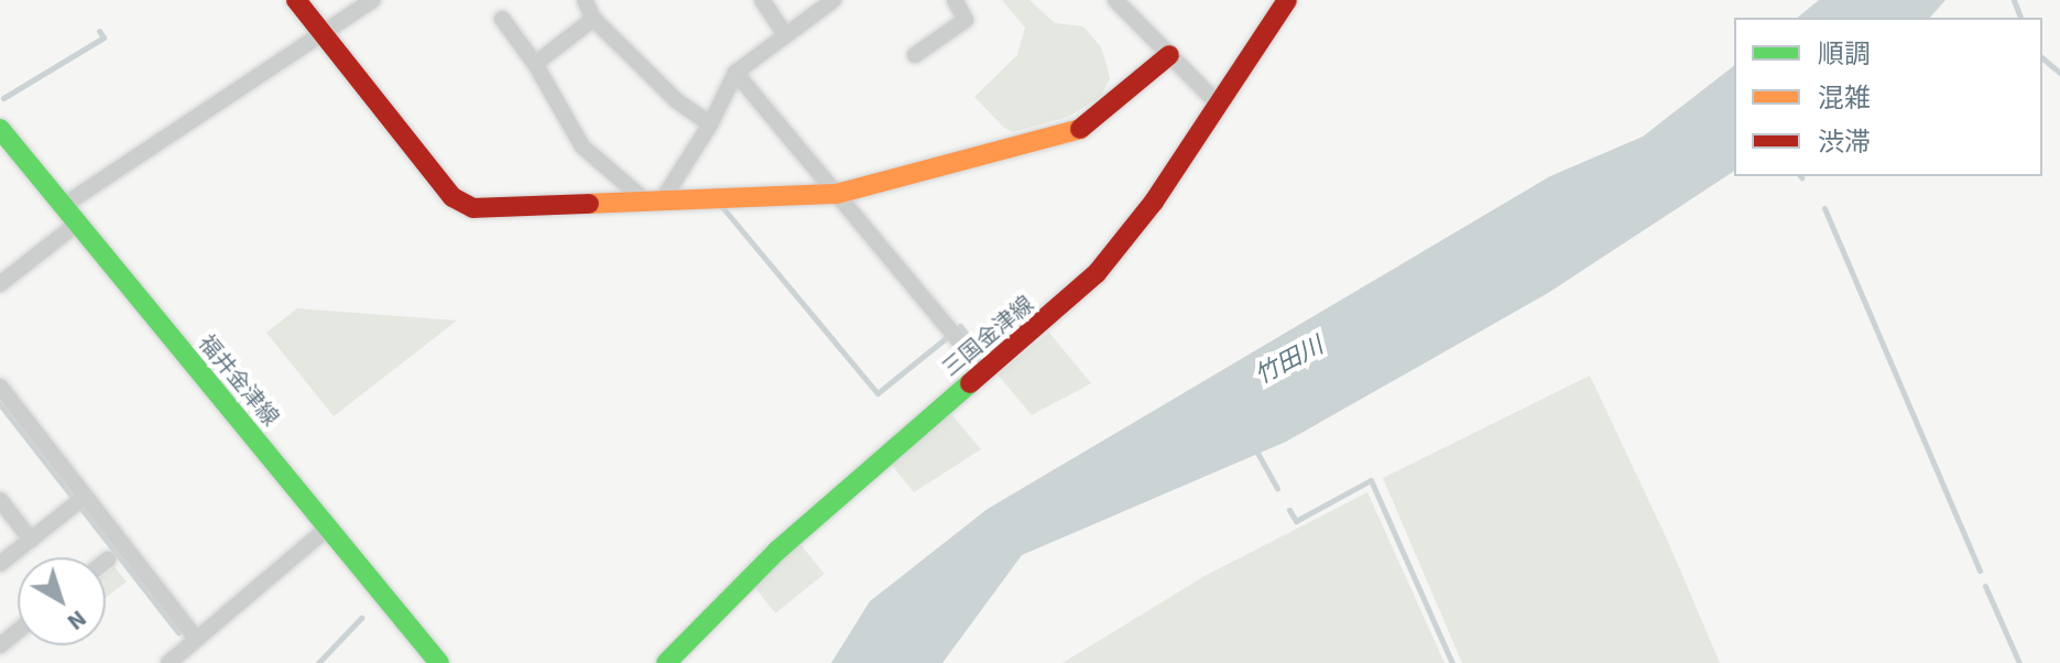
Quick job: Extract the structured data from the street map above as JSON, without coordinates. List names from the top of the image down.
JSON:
{
  "streets": {
    "main road": ["三国金津線", "福井金津線"]
  },
  "water": ["竹田川"],
  "legend": ["順調", "混雑", "渋滞"],
  "north": "bottom right"
}
